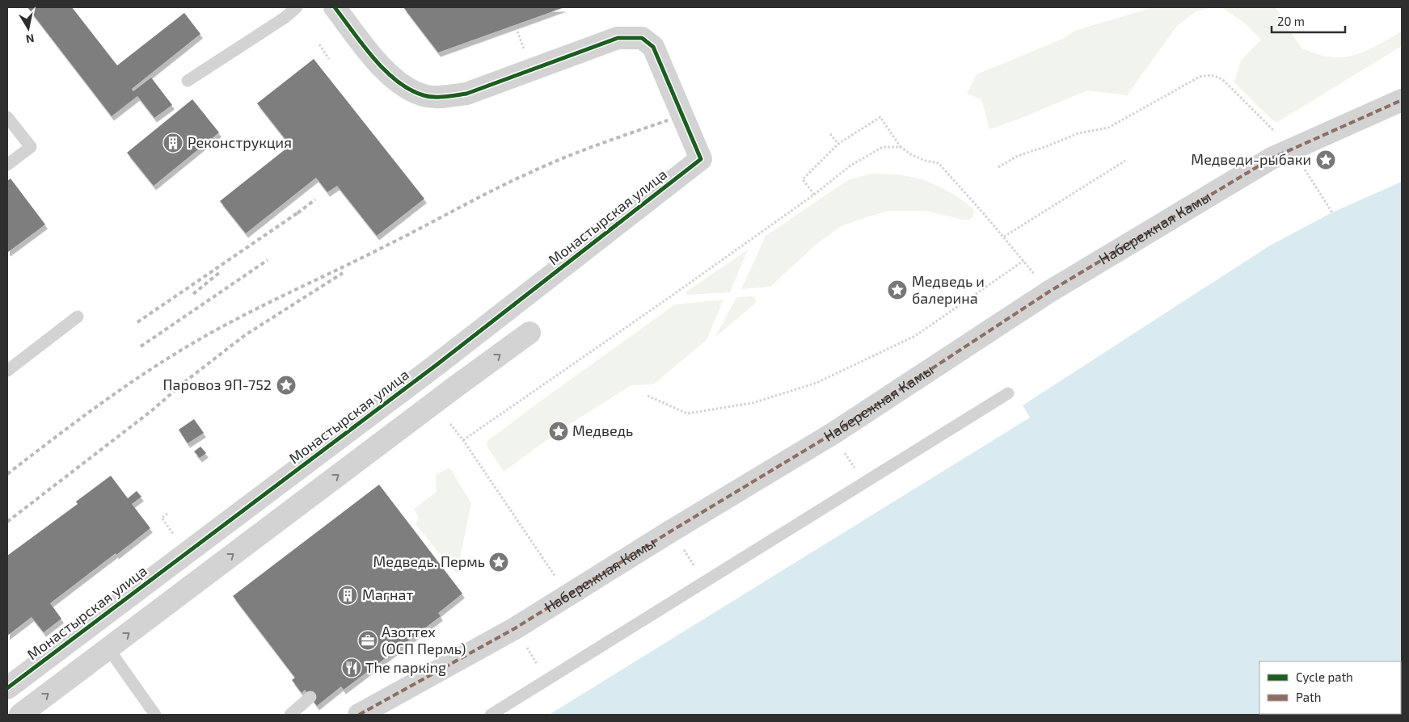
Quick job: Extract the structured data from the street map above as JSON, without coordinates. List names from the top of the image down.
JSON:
{
  "streets": {
    "street": ["Монастырская улица", "Набережная Камы"]
  },
  "places": {
    "building": ["Реконструкция", "Магнат"],
    "place": [
      "Медведи-рыбаки",
      "Медведь и балерина",
      "Паровоз 9П-752",
      "Медведь",
      "Медведь. Пермь"
    ],
    "office": ["Азоттех (ОСП Пермь)"],
    "restaurant": ["The паркing"]
  },
  "legend": ["Cycle path", "Path"],
  "scale_bar": "20 m",
  "north": "bottom"
}
